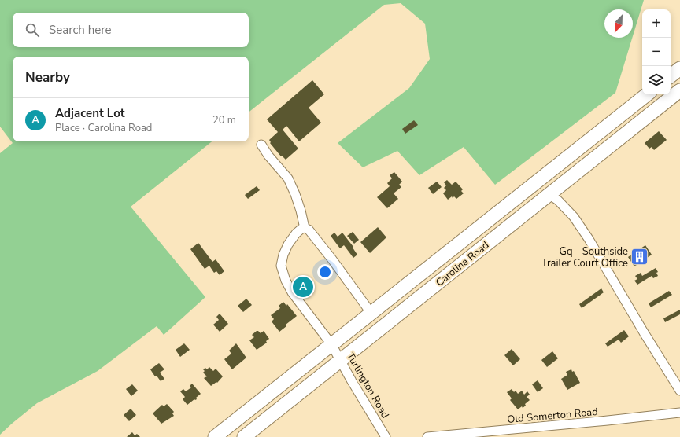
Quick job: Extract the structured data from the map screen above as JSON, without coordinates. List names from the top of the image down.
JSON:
{
  "streets": {
    "highway": ["Carolina Road"],
    "street": ["Turlington Road", "Old Somerton Road"]
  },
  "crossings": [
    ["Carolina Road", "Turlington Road"]
  ],
  "places": {
    "building": ["Gq - Southside Trailer Court Office"]
  },
  "north": "bottom left",
  "page": {
    "map_buttons": ["+", "−"],
    "search": "Search here",
    "heading": "Nearby",
    "list": [
      {
        "mark": "A",
        "name": "Adjacent Lot",
        "note": "Place · Carolina Road",
        "value": "20 m"
      }
    ],
    "pins": "A"
  }
}
